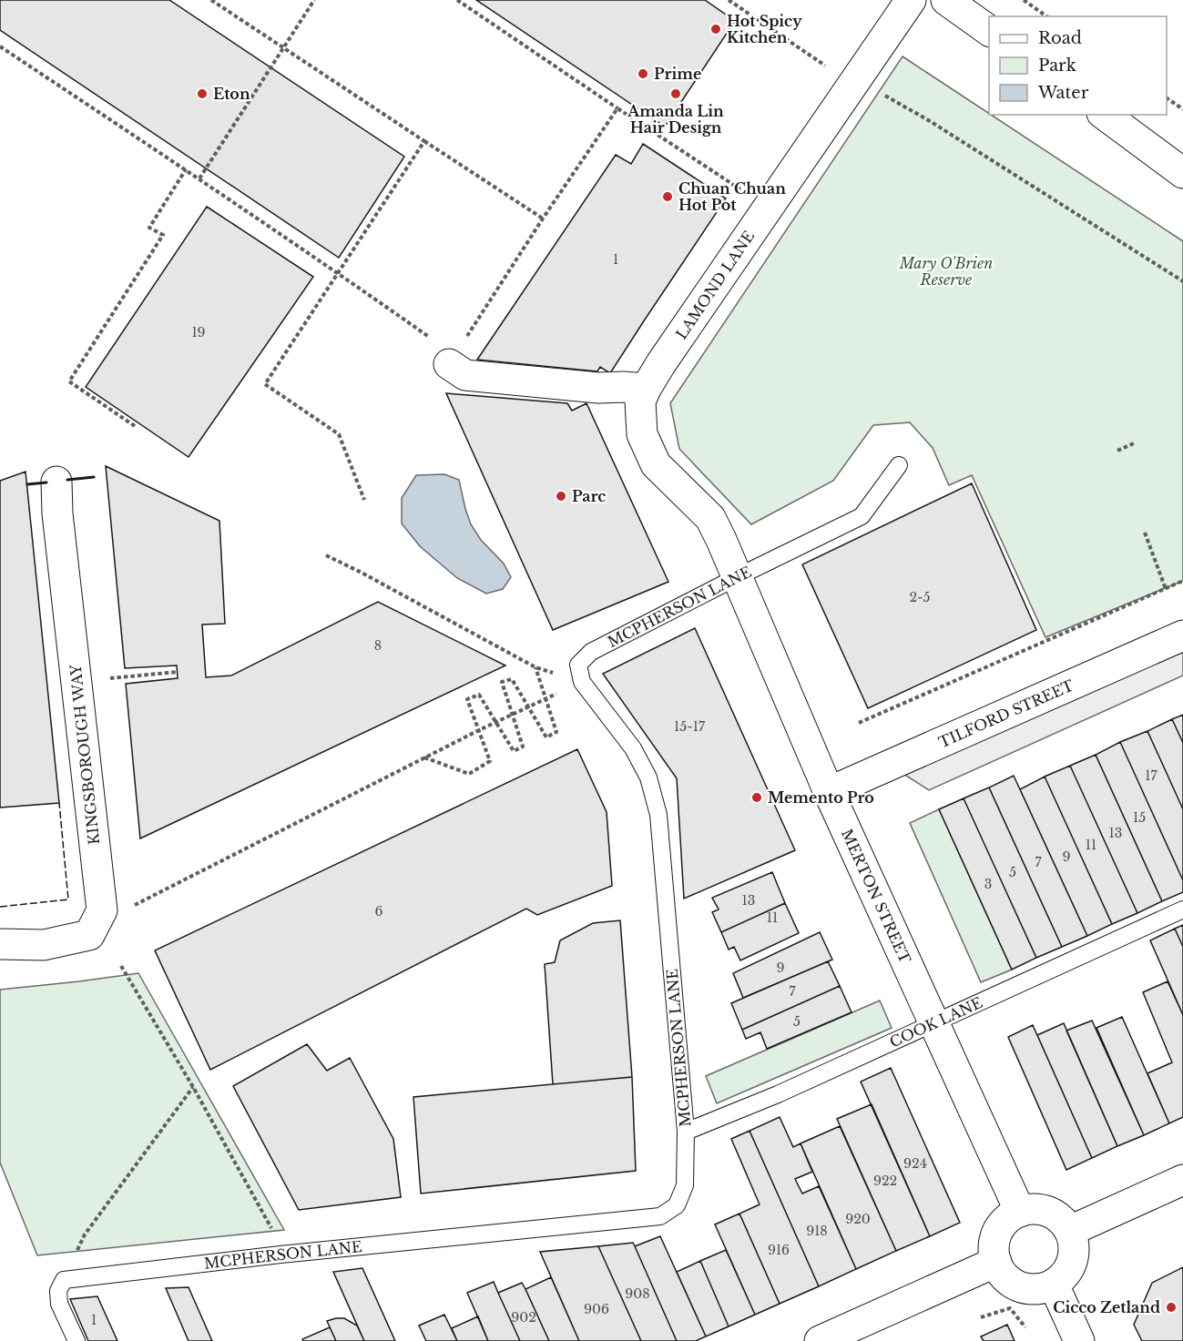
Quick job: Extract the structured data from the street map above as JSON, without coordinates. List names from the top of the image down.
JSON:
{
  "streets": {
    "street": [
      "LAMOND LANE",
      "TILFORD STREET",
      "KINGSBOROUGH WAY",
      "MERTON STREET"
    ],
    "lane": ["MCPHERSON LANE", "COOK LANE"]
  },
  "crossings": [
    ["LAMOND LANE", "MCPHERSON LANE"],
    ["LAMOND LANE", "MERTON STREET"],
    ["MCPHERSON LANE", "MERTON STREET"],
    ["MCPHERSON LANE", "COOK LANE"],
    ["TILFORD STREET", "MERTON STREET"],
    ["MERTON STREET", "COOK LANE"]
  ],
  "parks": ["Mary O'Brien Reserve"],
  "places": [
    "Hot Spicy Kitchen",
    "Prime",
    "Eton",
    "Amanda Lin Hair Design",
    "Chuan Chuan Hot Pot",
    "Parc",
    "Memento Pro",
    "Cicco Zetland"
  ],
  "house_numbers": [
    "1",
    "19",
    "2-5",
    "8",
    "15-17",
    "17",
    "15",
    "13",
    "11",
    "9",
    "7",
    "5",
    "3",
    "13",
    "6",
    "11",
    "9",
    "7",
    "5",
    "924",
    "922",
    "920",
    "918",
    "916",
    "908",
    "906",
    "902",
    "1"
  ],
  "legend": ["Road", "Park", "Water"]
}
